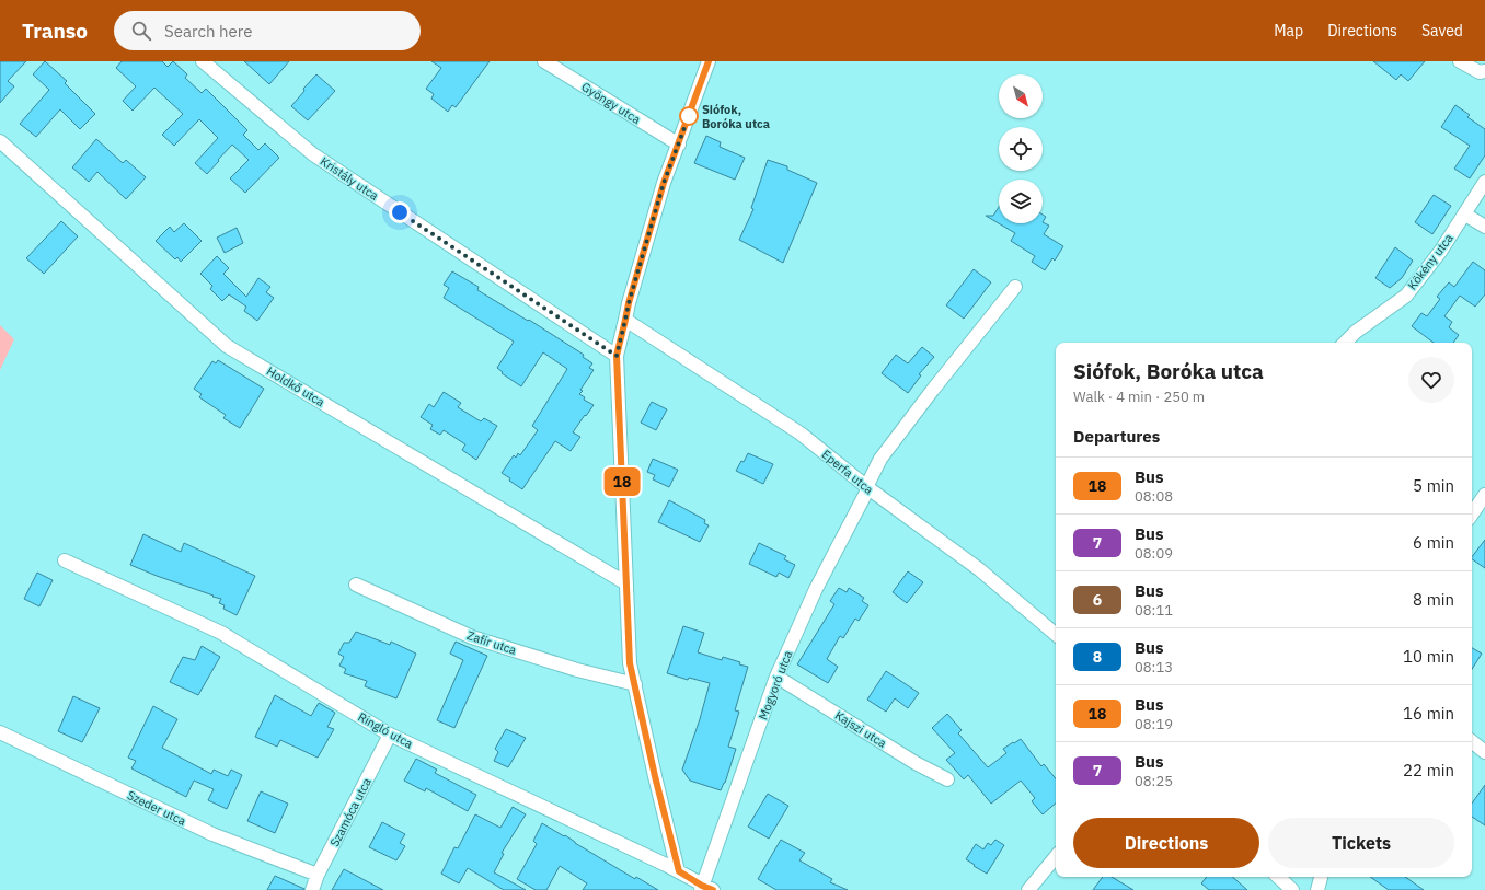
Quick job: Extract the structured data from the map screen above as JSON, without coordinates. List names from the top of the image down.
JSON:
{
  "streets": {
    "street": [
      "Gyöngy utca",
      "Kristály utca",
      "Kökény utca",
      "Holdkő utca",
      "Eperfa utca",
      "Zafír utca",
      "Mogyoró utca",
      "Kajszi utca",
      "Ringló utca",
      "Szeder utca",
      "Szamóca utca"
    ]
  },
  "crossings": [
    ["Eperfa utca", "Mogyoró utca"],
    ["Mogyoró utca", "Kajszi utca"],
    ["Mogyoró utca", "Ringló utca"],
    ["Ringló utca", "Szamóca utca"],
    ["Szeder utca", "Szamóca utca"]
  ],
  "places": ["Siófok, Boróka utca"],
  "lines": ["bus line 18"],
  "north": "bottom right",
  "page": {
    "header": "Transo",
    "search": "Search here",
    "nav": ["Map", "Directions", "Saved"],
    "on_map": "18",
    "heading": [
      ["Siófok, Boróka utca", "Walk · 4 min · 250 m"],
      "Departures"
    ],
    "list": [
      {
        "mark": "18",
        "name": "Bus",
        "note": "08:08",
        "value": "5 min"
      },
      {
        "mark": "7",
        "name": "Bus",
        "note": "08:09",
        "value": "6 min"
      },
      {
        "mark": "6",
        "name": "Bus",
        "note": "08:11",
        "value": "8 min"
      },
      {
        "mark": "8",
        "name": "Bus",
        "note": "08:13",
        "value": "10 min"
      },
      {
        "mark": "18",
        "name": "Bus",
        "note": "08:19",
        "value": "16 min"
      },
      {
        "mark": "7",
        "name": "Bus",
        "note": "08:25",
        "value": "22 min"
      }
    ],
    "buttons": ["Directions", "Tickets"]
  }
}
